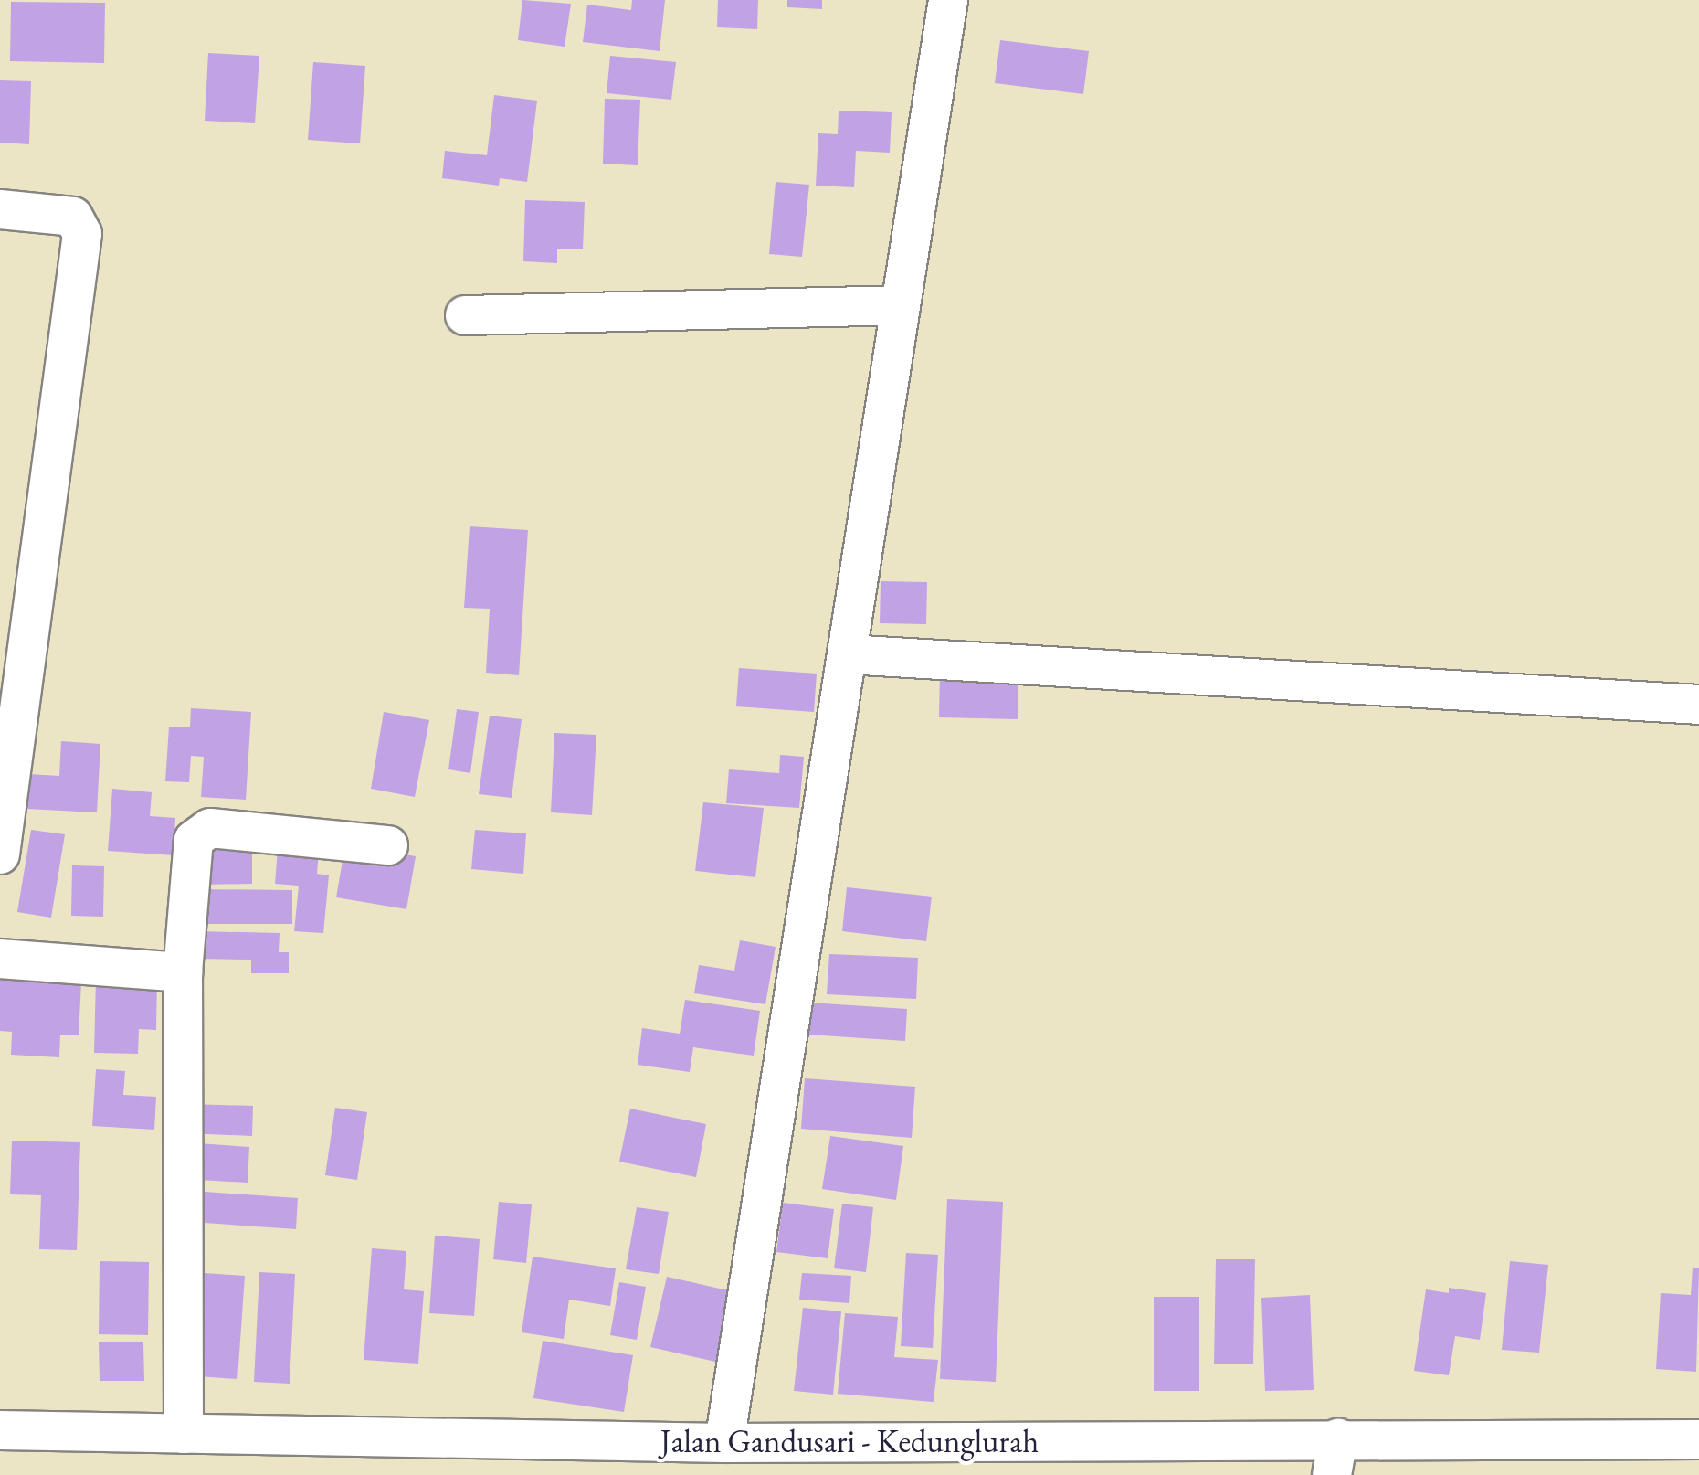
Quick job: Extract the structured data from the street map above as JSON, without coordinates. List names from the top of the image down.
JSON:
{
  "streets": {
    "street": ["Jalan Gandusari - Kedunglurah"]
  }
}
